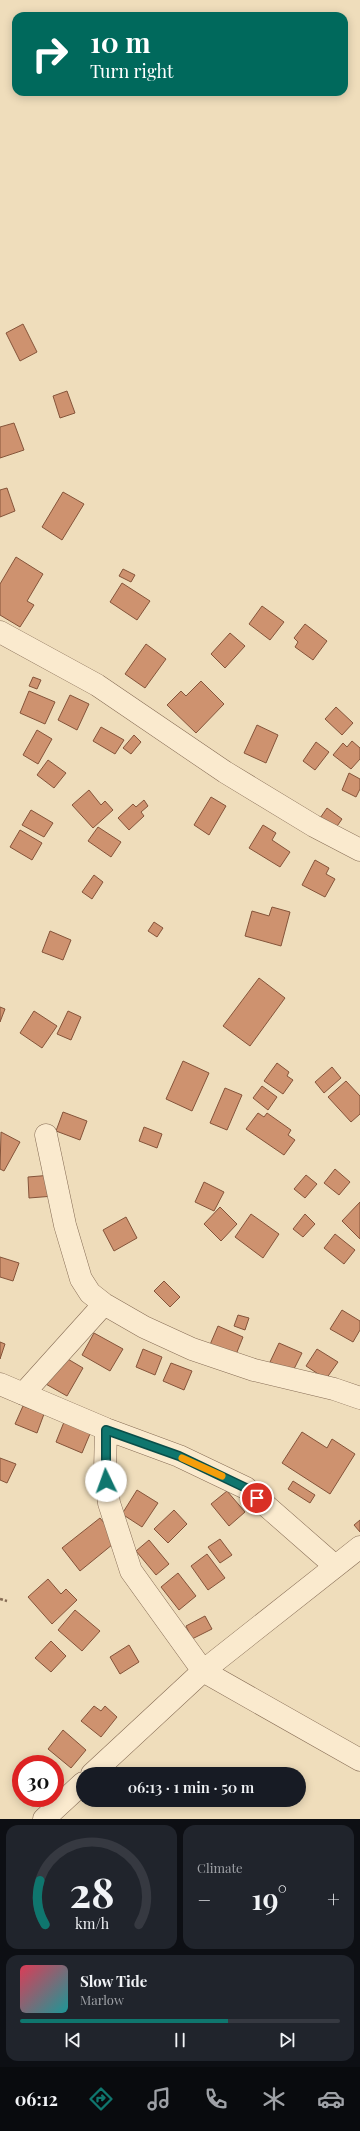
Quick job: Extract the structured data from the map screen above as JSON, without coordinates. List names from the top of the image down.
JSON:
{
  "page": {
    "turn": ["10 m", "Turn right"],
    "limit": "30",
    "trip": "06:13 · 1 min · 50 m",
    "tile": "Climate",
    "heat": ["−", "19°", "+"],
    "song": ["Slow Tide", "Marlow"],
    "tabs": "06:12",
    "gauge": ["28", "km/h"]
  }
}
